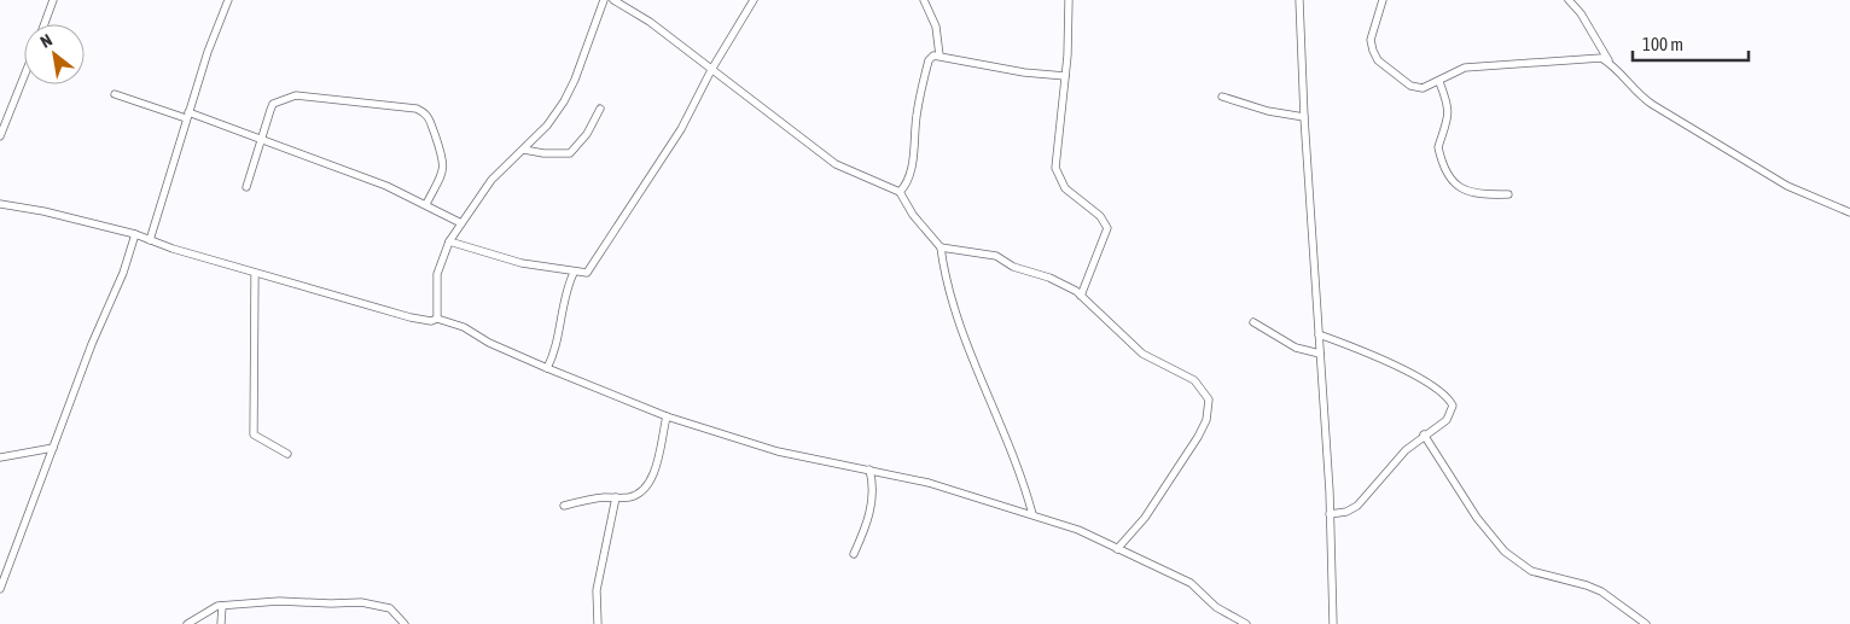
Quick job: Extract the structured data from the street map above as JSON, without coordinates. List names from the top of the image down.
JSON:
{
  "scale_bar": "100 m",
  "north": "top left"
}
